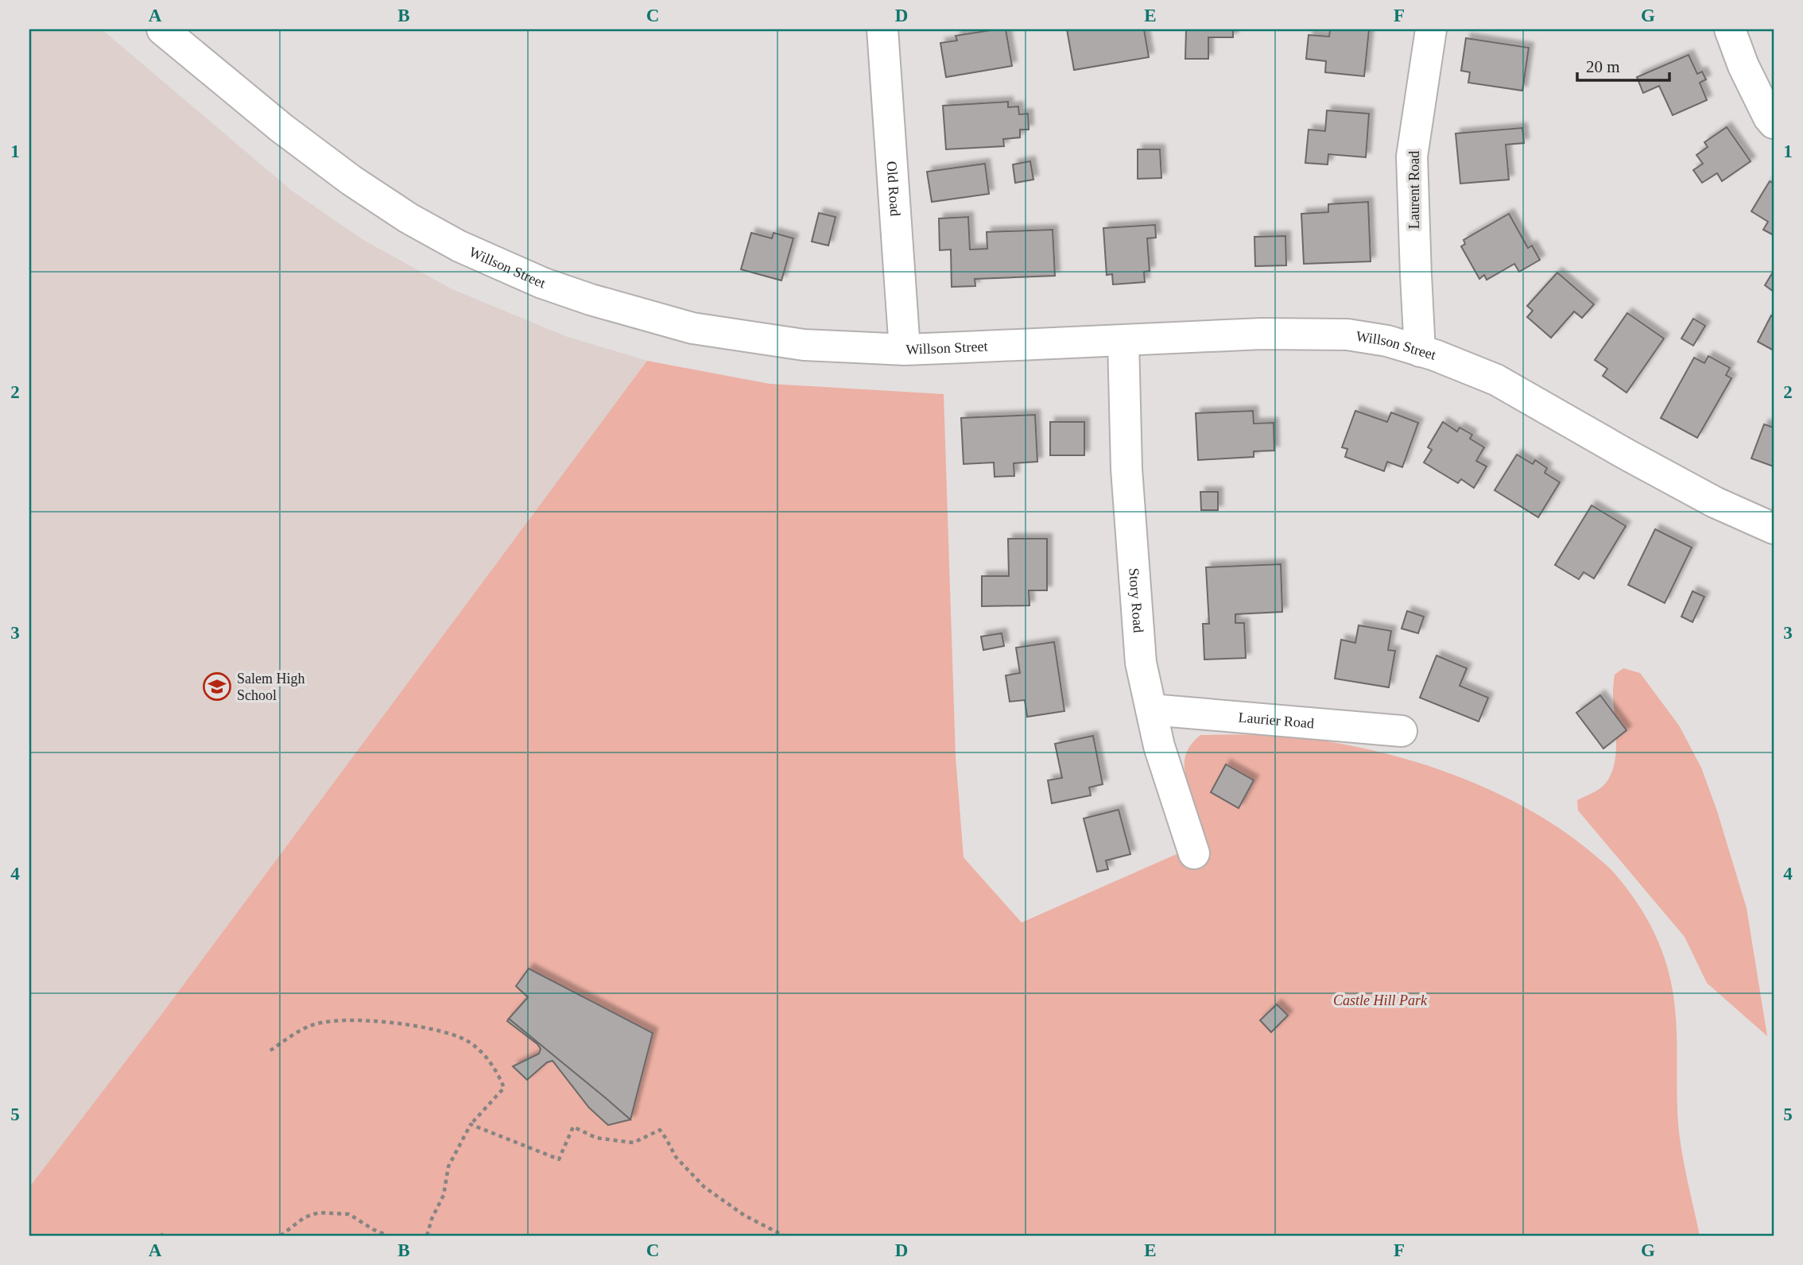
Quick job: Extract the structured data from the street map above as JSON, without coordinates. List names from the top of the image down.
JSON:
{
  "streets": {
    "street": [
      "Old Road",
      "Laurent Road",
      "Willson Street",
      "Story Road",
      "Laurier Road"
    ]
  },
  "crossings": [
    ["Old Road", "Willson Street"],
    ["Laurent Road", "Willson Street"],
    ["Willson Street", "Story Road"],
    ["Story Road", "Laurier Road"]
  ],
  "parks": ["Castle Hill Park"],
  "places": {
    "school or university": ["Salem High School"]
  },
  "scale_bar": "20 m",
  "grid": {
    "columns": [
      "A",
      "B",
      "C",
      "D",
      "E",
      "F",
      "G"
    ],
    "rows": [
      "1",
      "2",
      "3",
      "4",
      "5"
    ]
  }
}
